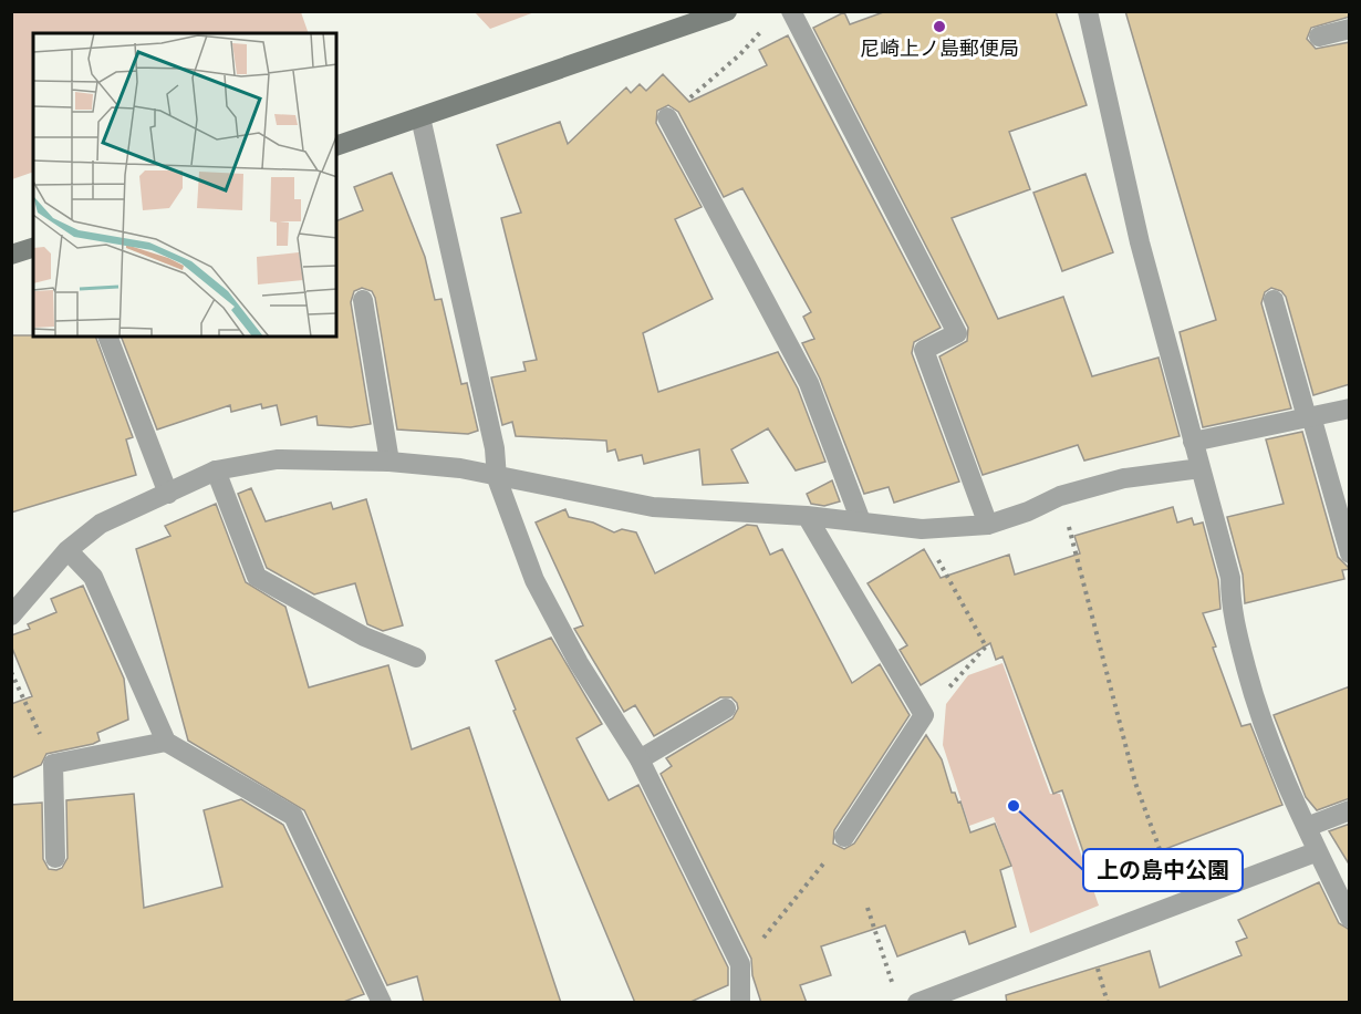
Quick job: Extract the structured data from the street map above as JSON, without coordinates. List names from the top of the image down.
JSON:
{
  "places": ["尼崎上ノ島郵便局", "上の島中公園"]
}
